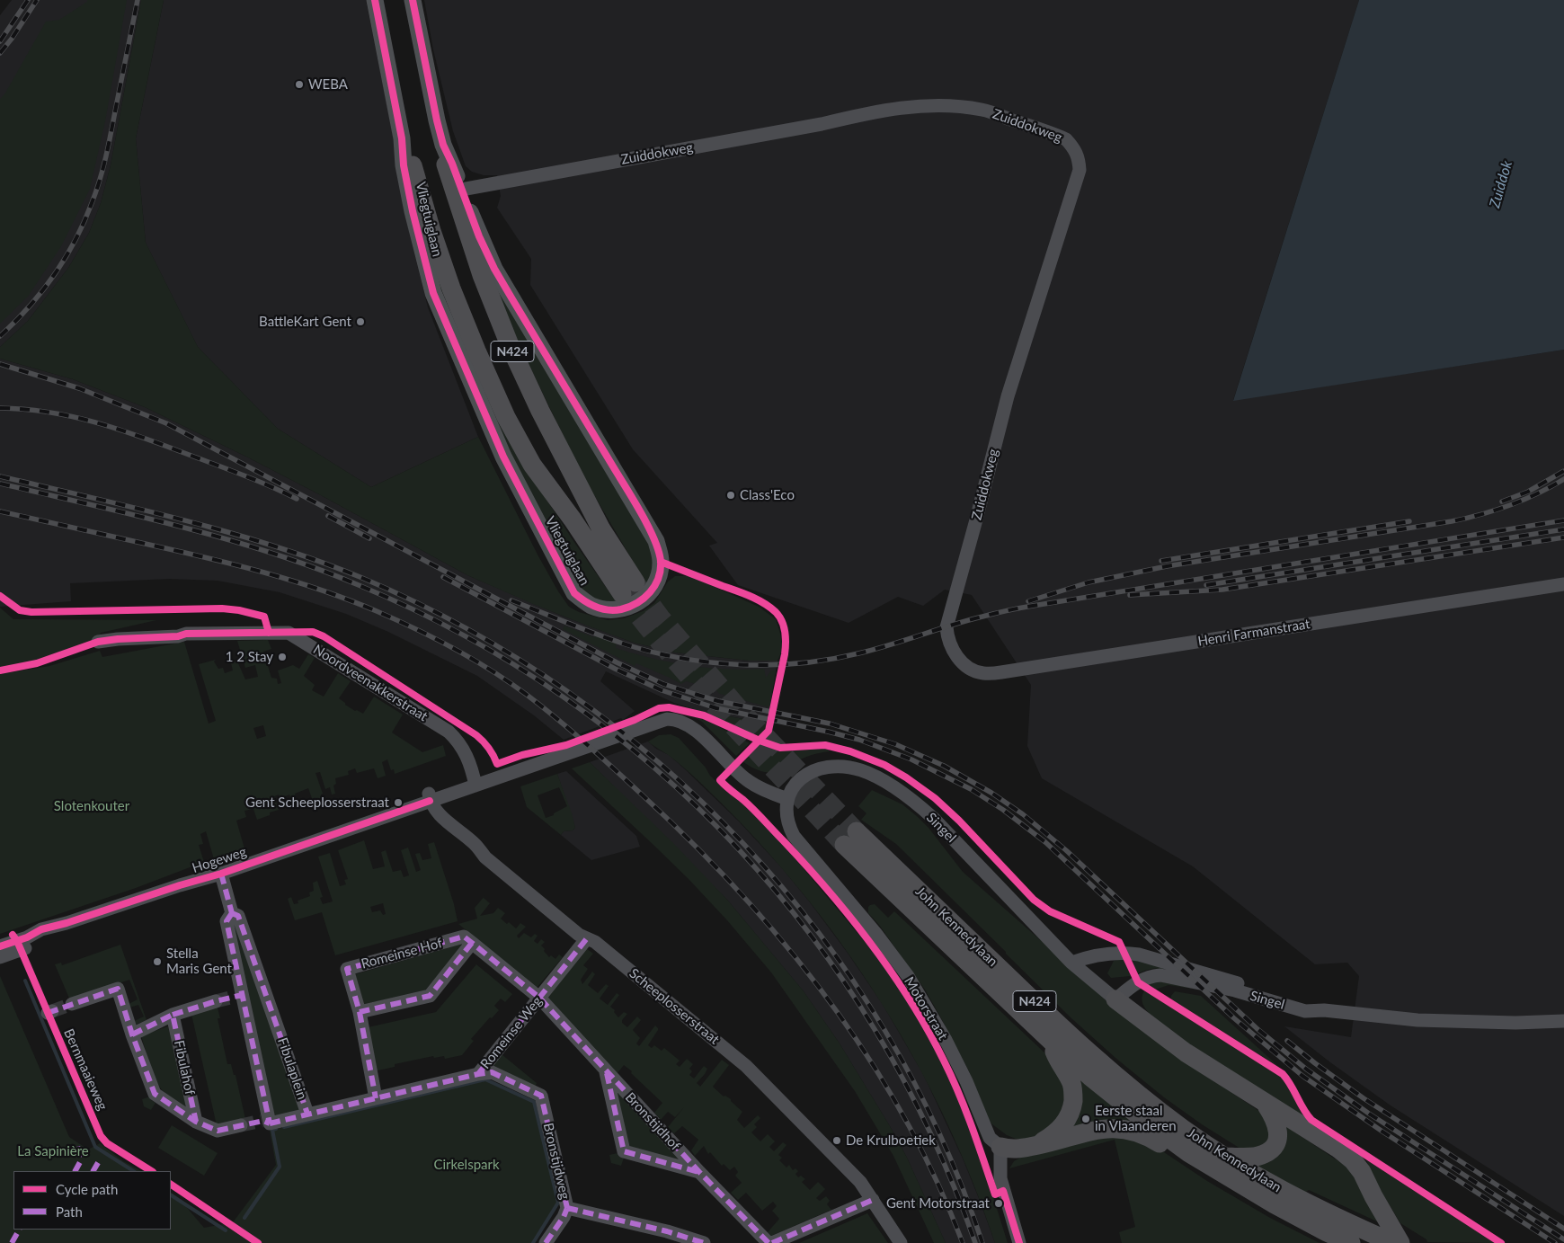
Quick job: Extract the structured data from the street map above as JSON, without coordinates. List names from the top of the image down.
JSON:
{
  "streets": {
    "highway": ["N424", "John Kennedylaan"],
    "main road": ["Vliegtuiglaan"],
    "street": [
      "Zuiddokweg",
      "Henri Farmanstraat",
      "Noordveenakkerstraat",
      "Singel",
      "Hogeweg",
      "Romeinse Hof",
      "Scheeplosserstraat",
      "Motorstraat",
      "Romeinse Weg",
      "Fibulahof",
      "Fibulaplein",
      "Bronstijdhof",
      "Bronstijdweg"
    ],
    "cycle path": ["Bernmaaieweg"]
  },
  "crossings": [
    ["Zuiddokweg", "Vliegtuiglaan"],
    ["Zuiddokweg", "Henri Farmanstraat"],
    ["Vliegtuiglaan", "N424"],
    ["Noordveenakkerstraat", "Hogeweg"],
    ["Singel", "Hogeweg"],
    ["Singel", "Motorstraat"],
    ["Hogeweg", "Scheeplosserstraat"],
    ["Hogeweg", "Motorstraat"],
    ["Hogeweg", "Fibulaplein"],
    ["Romeinse Hof", "Romeinse Weg"],
    ["Romeinse Hof", "Bronstijdhof"],
    ["Scheeplosserstraat", "Romeinse Weg"],
    ["Romeinse Weg", "Fibulaplein"],
    ["Romeinse Weg", "Bronstijdhof"],
    ["Romeinse Weg", "Bronstijdweg"]
  ],
  "water": ["Zuiddok"],
  "parks": ["Slotenkouter", "La Sapinière", "Cirkelspark"],
  "places": [
    "WEBA",
    "BattleKart Gent",
    "Class'Eco",
    "1 2 Stay",
    "Gent Scheeplosserstraat",
    "Stella Maris Gent",
    "Eerste staal in Vlaanderen",
    "De Krulboetiek",
    "Gent Motorstraat"
  ],
  "legend": ["Cycle path", "Path"]
}
